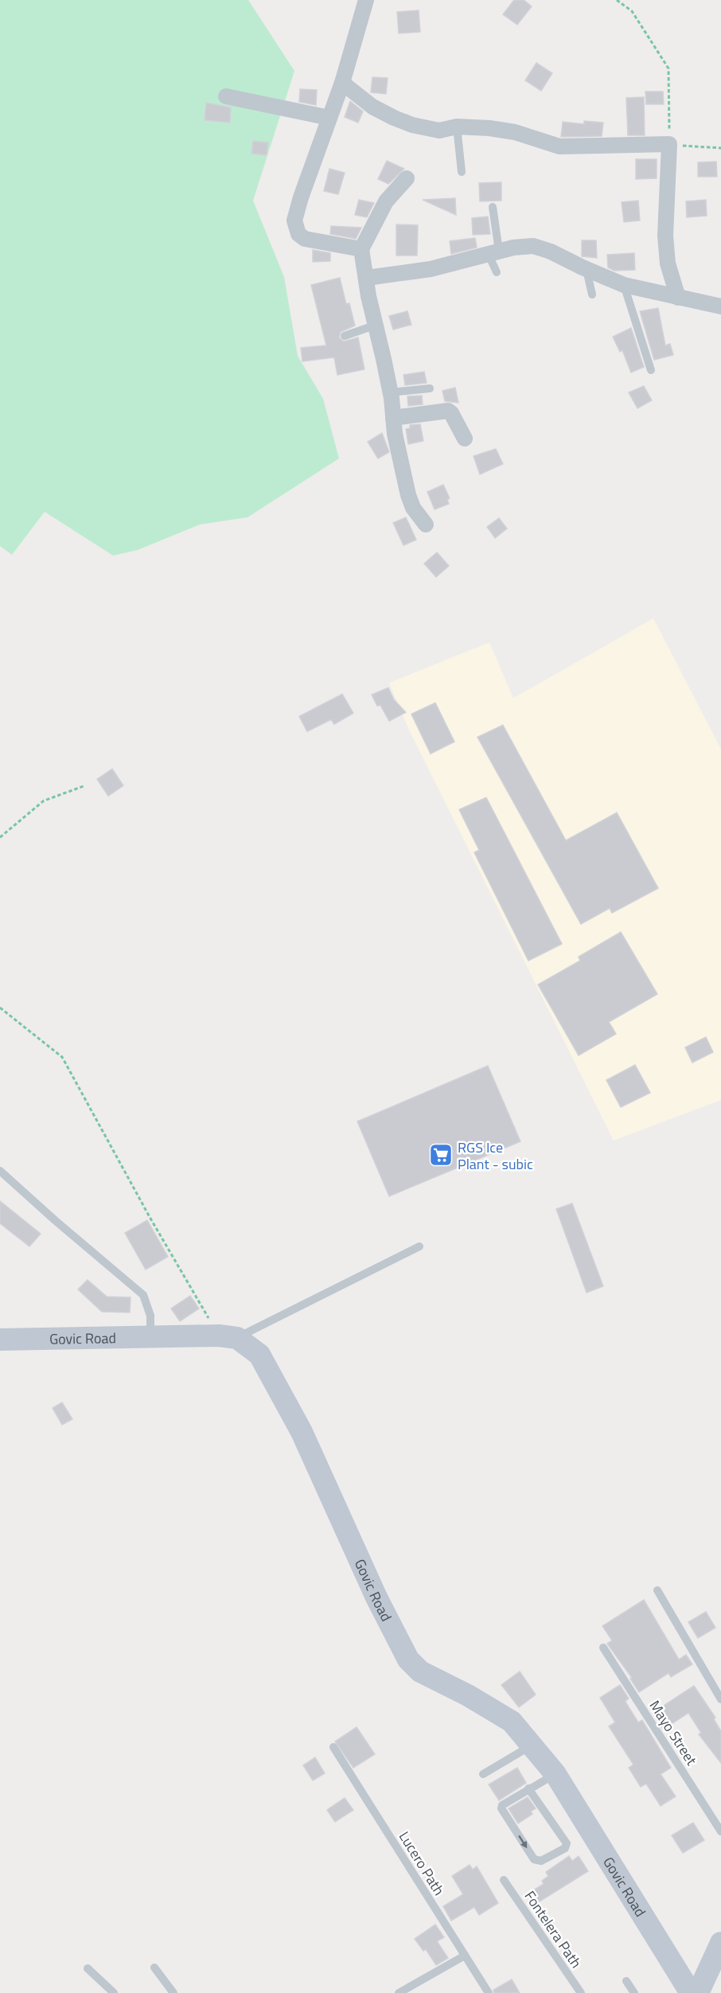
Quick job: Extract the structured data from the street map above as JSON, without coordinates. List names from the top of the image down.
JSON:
{
  "streets": {
    "main road": ["Govic Road"],
    "lane": ["Mayo Street", "Lucero Path", "Fontelera Path"]
  },
  "places": {
    "supermarket": ["RGS Ice Plant - subic"]
  }
}
